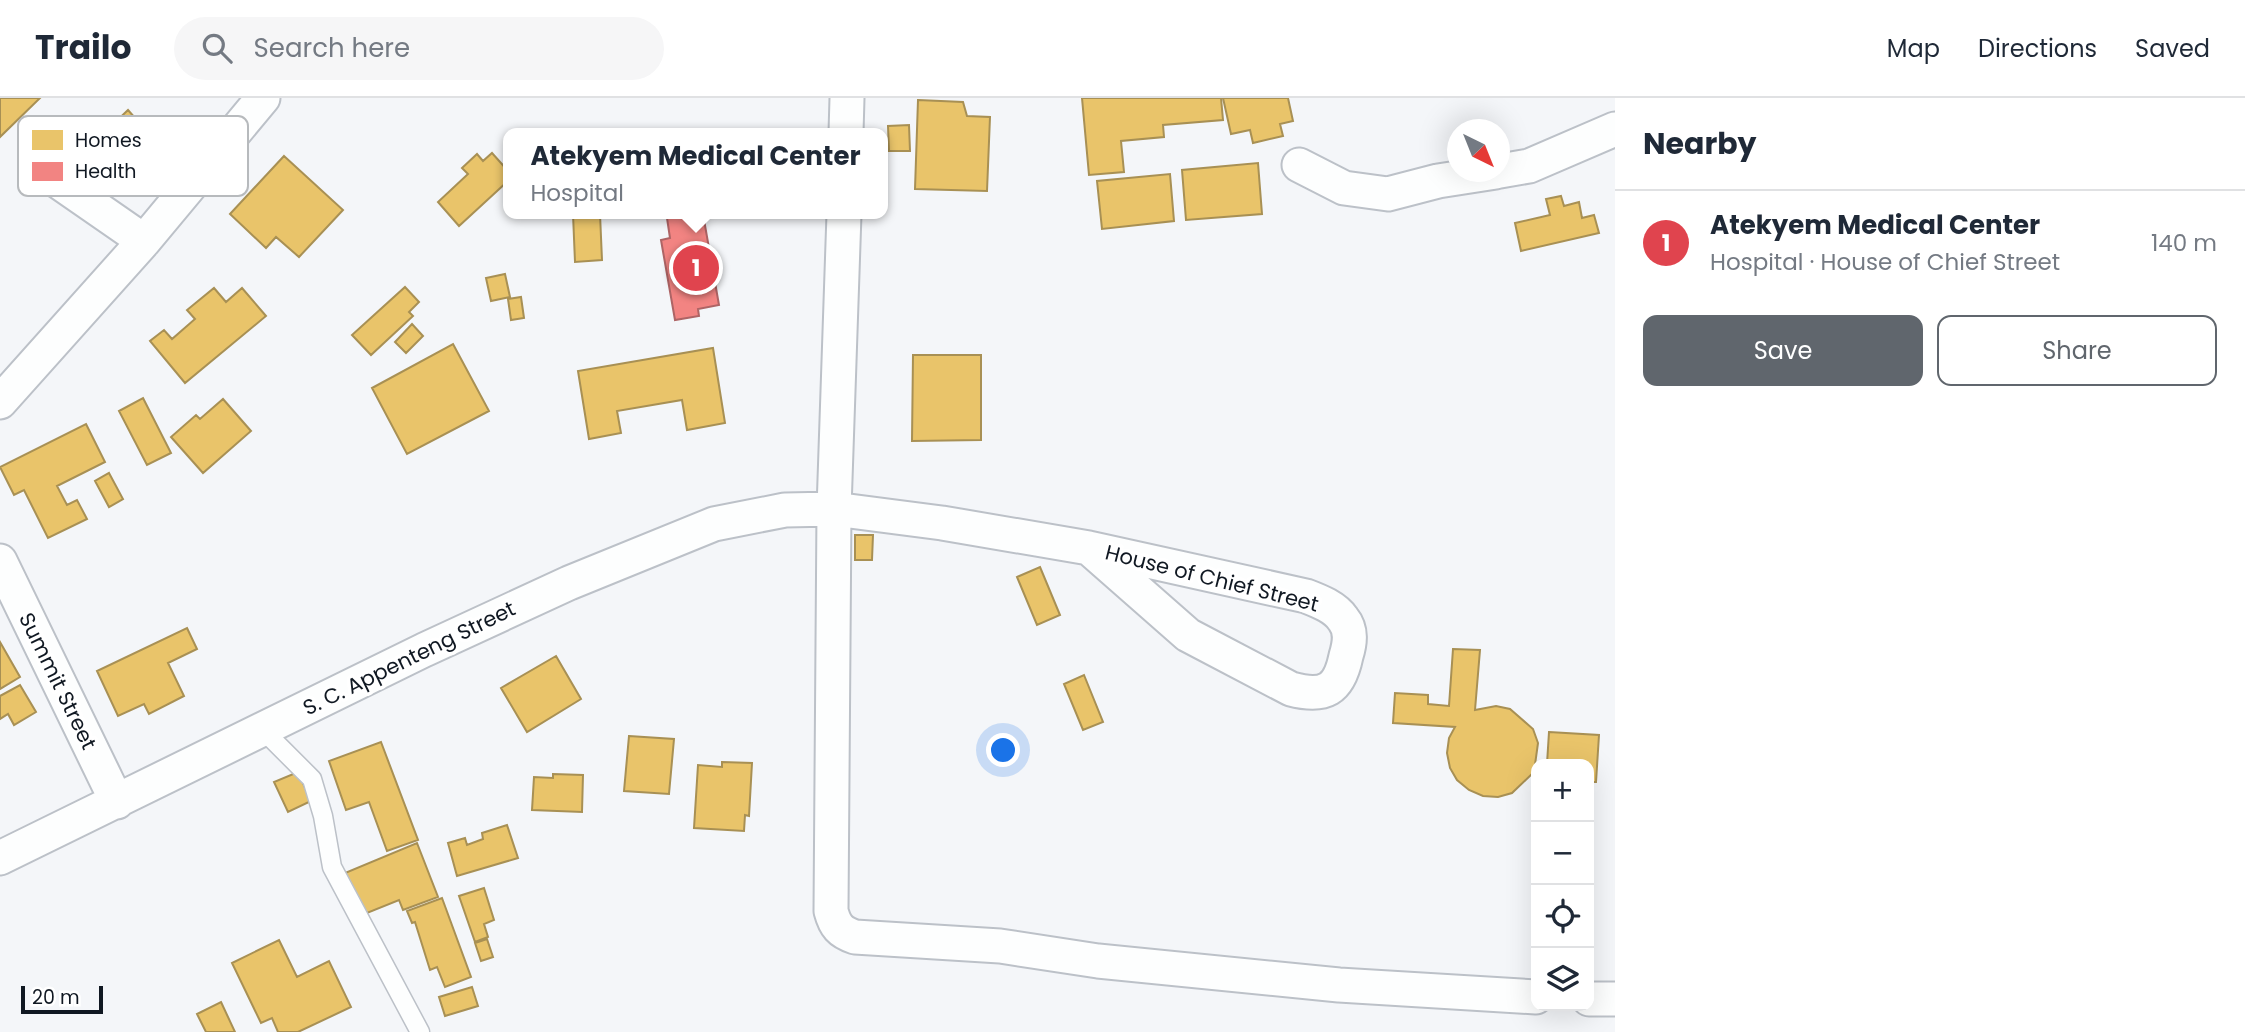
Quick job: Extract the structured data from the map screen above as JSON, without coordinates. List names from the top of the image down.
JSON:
{
  "streets": {
    "street": ["House of Chief Street", "S. C. Appenteng Street", "Summit Street"]
  },
  "crossings": [
    ["House of Chief Street", "S. C. Appenteng Street"],
    ["S. C. Appenteng Street", "Summit Street"]
  ],
  "legend": ["Homes", "Health"],
  "scale_bar": "20 m",
  "north": "bottom right",
  "page": {
    "header": "Trailo",
    "search": "Search here",
    "nav": ["Map", "Directions", "Saved"],
    "heading": "Nearby",
    "popup": ["Atekyem Medical Center", "Hospital"],
    "list": [
      {
        "mark": "1",
        "name": "Atekyem Medical Center",
        "note": "Hospital · House of Chief Street",
        "value": "140 m"
      }
    ],
    "pins": "1",
    "buttons": ["Save", "Share"],
    "map_buttons": ["+", "−"],
    "scale": "20 m"
  }
}
